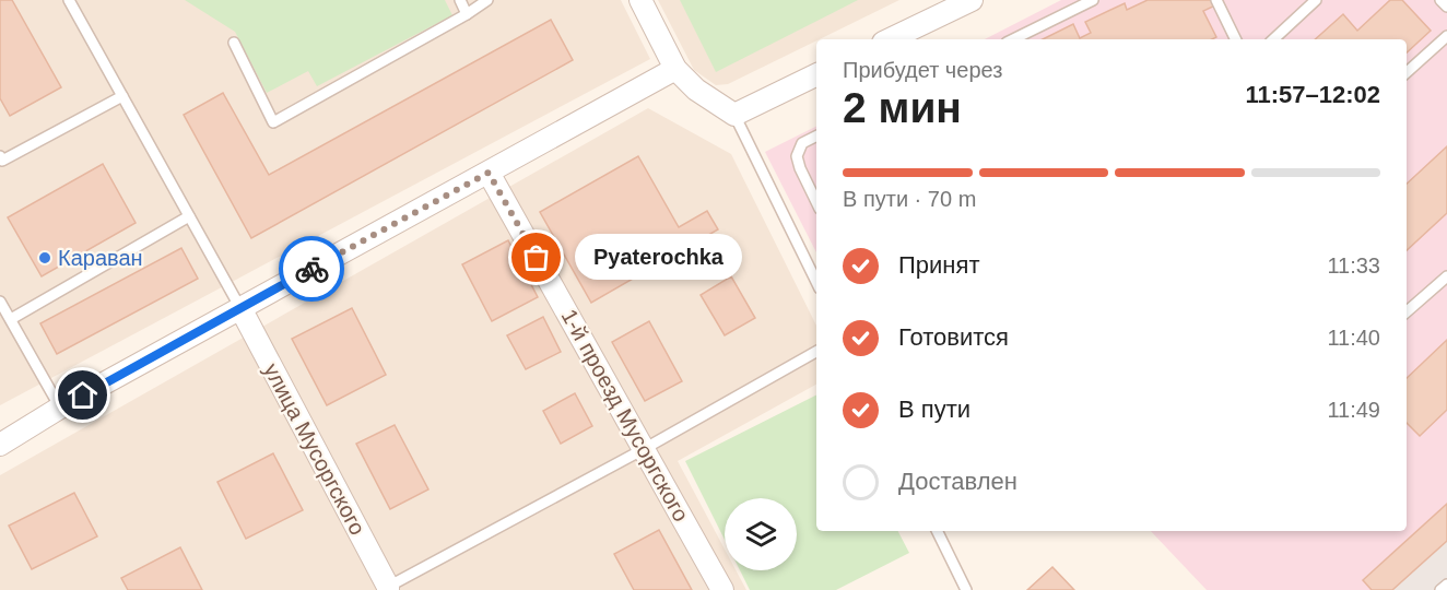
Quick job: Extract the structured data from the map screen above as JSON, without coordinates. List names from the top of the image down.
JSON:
{
  "streets": {
    "street": ["1-й проезд Мусоргского", "улица Мусоргского"]
  },
  "places": ["Караван", "Pyaterochka"],
  "page": {
    "heading": ["2 мин", "Прибудет через", "11:57–12:02"],
    "bar": "В пути · 70 m",
    "list": [
      ["Принят", "11:33"],
      ["Готовится", "11:40"],
      ["В пути", "11:49"],
      "Доставлен"
    ],
    "bubble": "Pyaterochka"
  }
}
